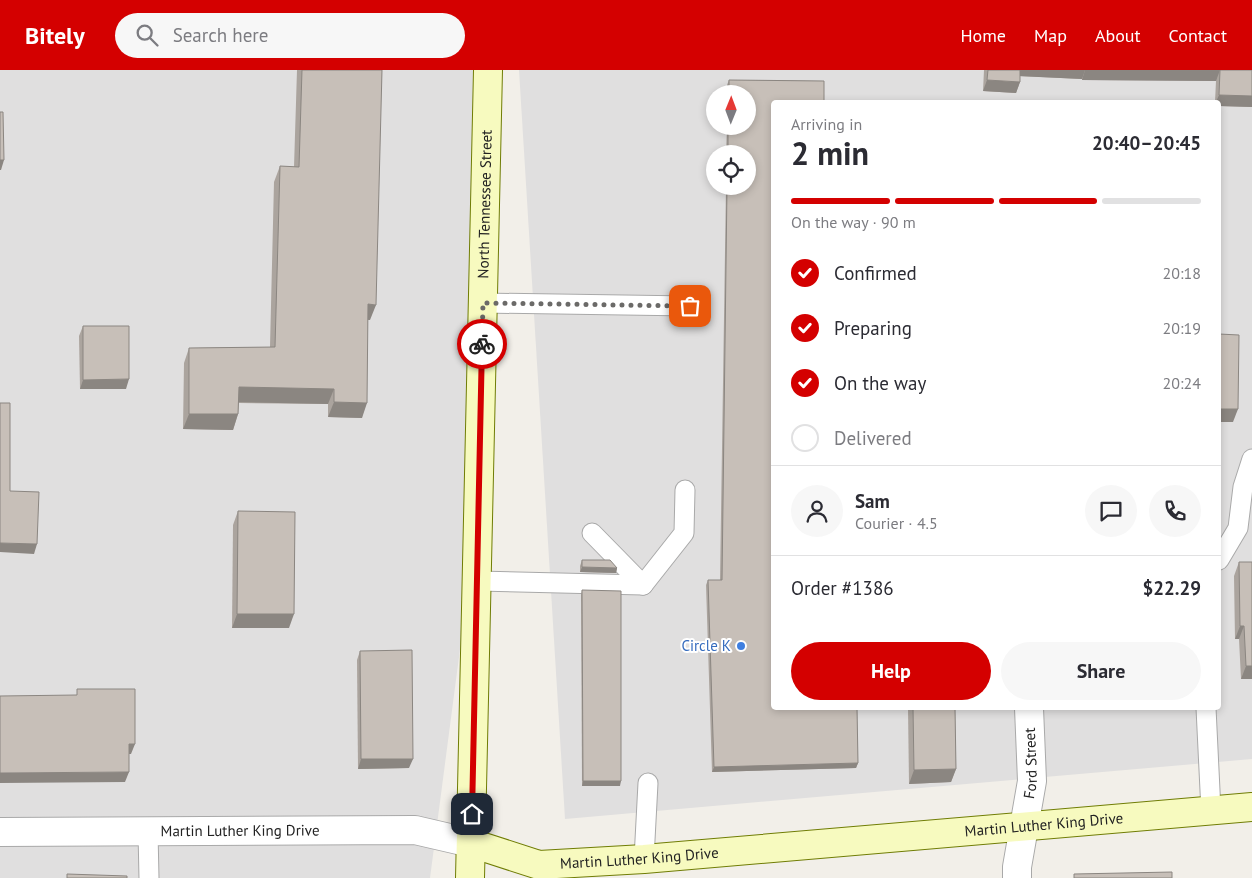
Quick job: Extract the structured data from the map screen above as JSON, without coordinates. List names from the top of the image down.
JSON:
{
  "streets": {
    "main road": ["North Tennessee Street", "Martin Luther King Drive"],
    "street": ["Ford Street"]
  },
  "crossings": [
    ["North Tennessee Street", "Martin Luther King Drive"],
    ["Ford Street", "Martin Luther King Drive"]
  ],
  "places": ["Circle K"],
  "north": "top",
  "page": {
    "header": "Bitely",
    "search": "Search here",
    "nav": [
      "Home",
      "Map",
      "About",
      "Contact"
    ],
    "heading": ["2 min", "Arriving in", "20:40–20:45"],
    "panel": [
      "Sam",
      "Courier · 4.5",
      "Order #1386",
      "$22.29"
    ],
    "bar": "On the way · 90 m",
    "list": [
      ["Confirmed", "20:18"],
      ["Preparing", "20:19"],
      ["On the way", "20:24"],
      "Delivered"
    ],
    "buttons": ["Help", "Share"]
  }
}
